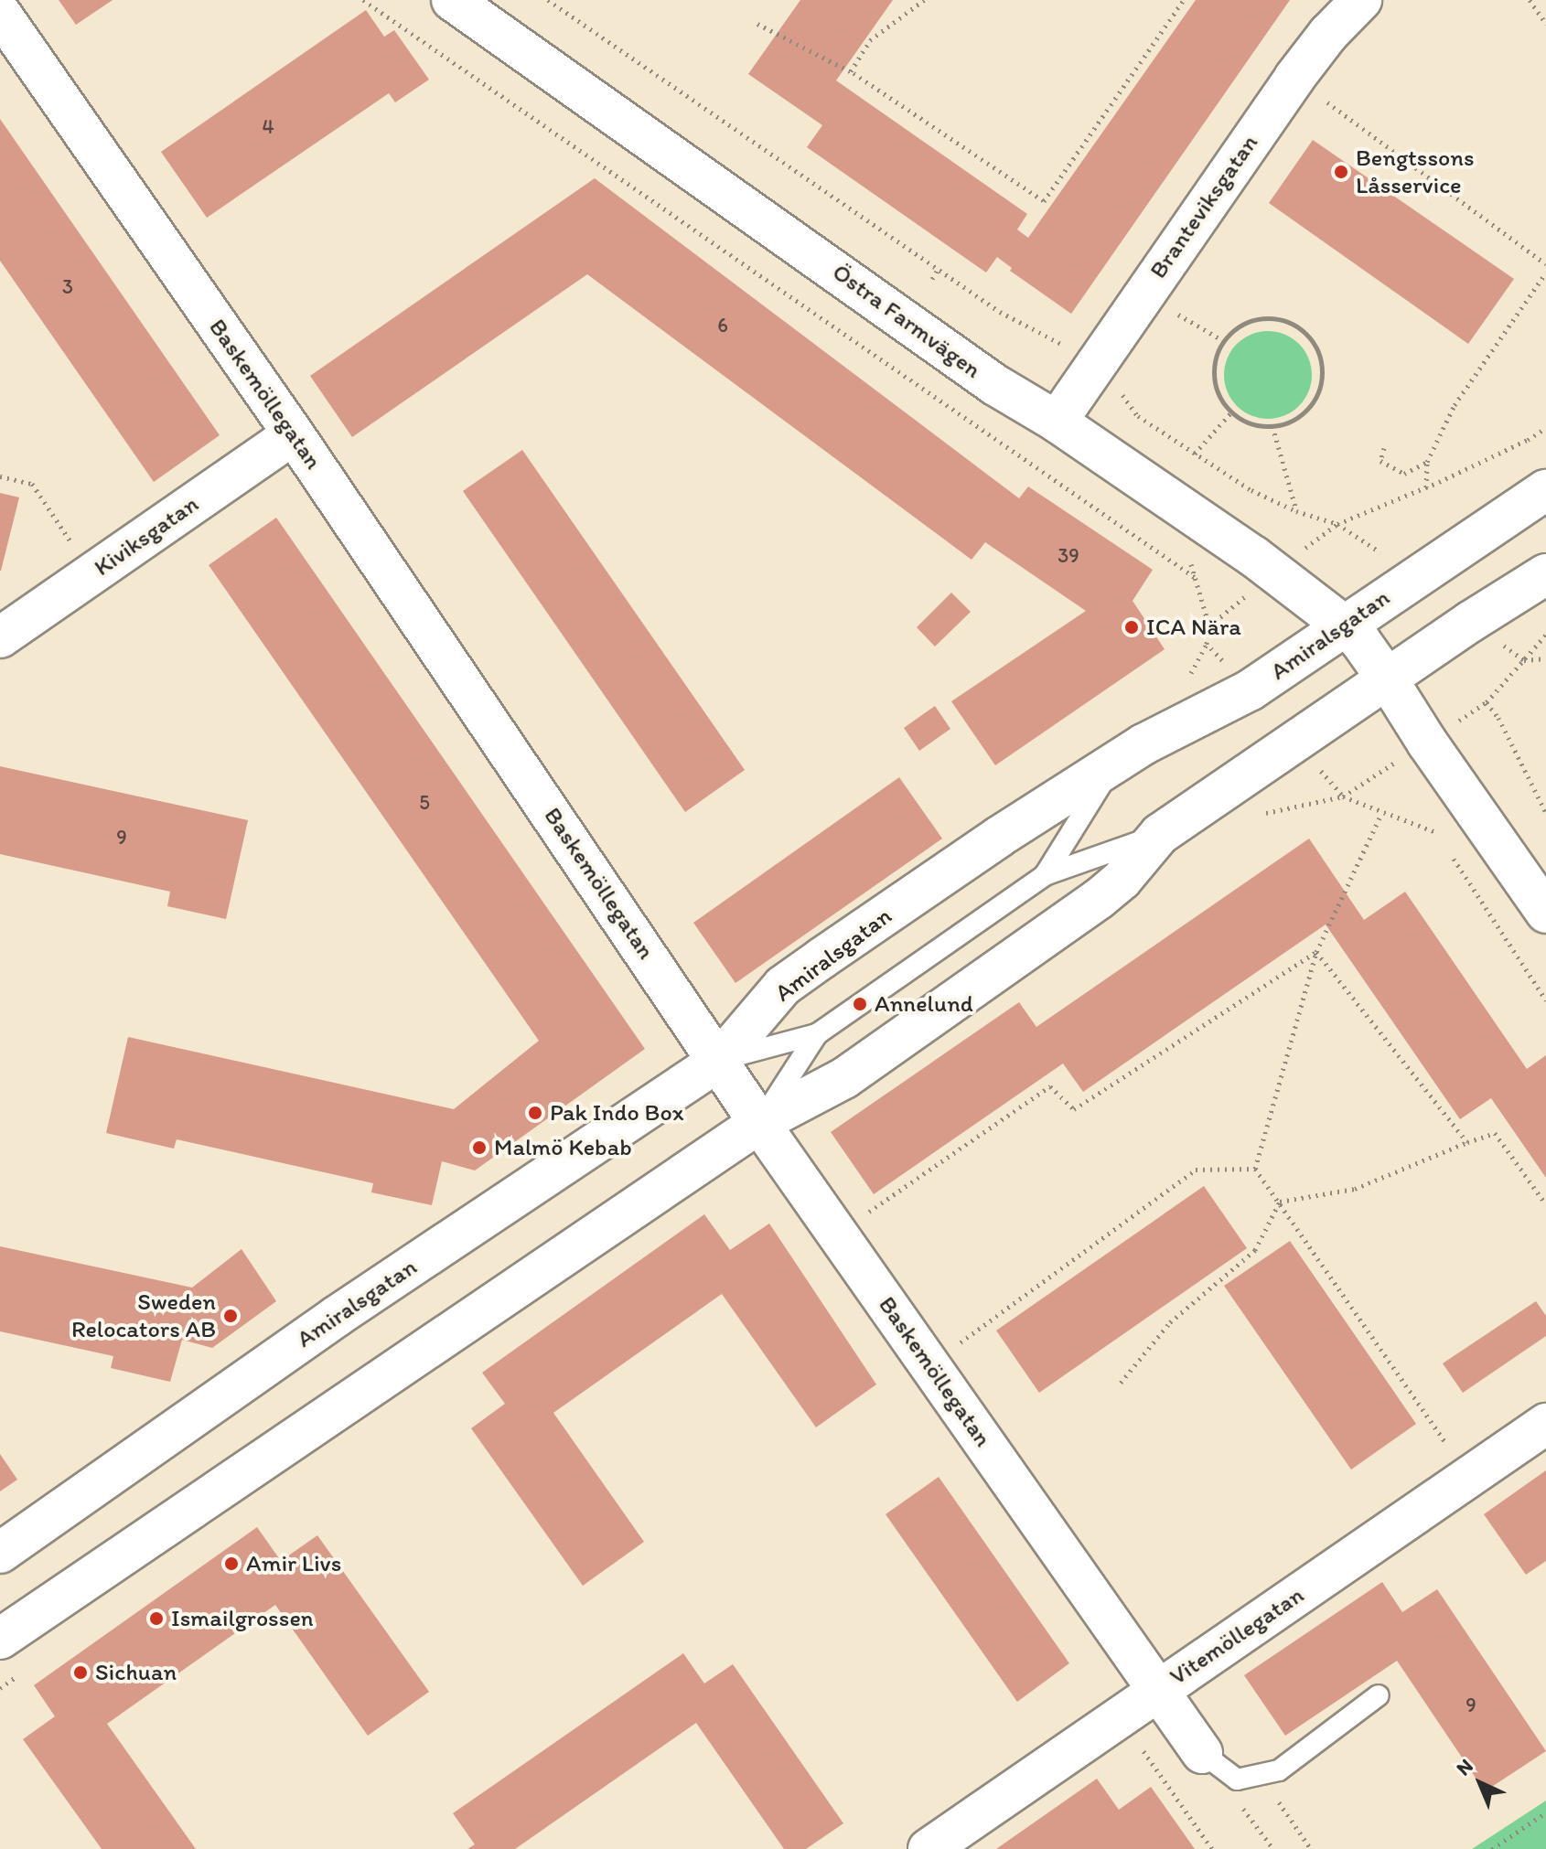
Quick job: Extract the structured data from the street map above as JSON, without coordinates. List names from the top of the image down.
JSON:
{
  "streets": {
    "street": [
      "Branteviksgatan",
      "Östra Farmvägen",
      "Baskemöllegatan",
      "Kiviksgatan",
      "Amiralsgatan",
      "Vitemöllegatan"
    ]
  },
  "crossings": [
    ["Branteviksgatan", "Östra Farmvägen"],
    ["Östra Farmvägen", "Amiralsgatan"],
    ["Baskemöllegatan", "Kiviksgatan"],
    ["Baskemöllegatan", "Amiralsgatan"],
    ["Baskemöllegatan", "Vitemöllegatan"]
  ],
  "places": [
    "Bengtssons Låsservice",
    "ICA Nära",
    "Annelund",
    "Pak Indo Box",
    "Malmö Kebab",
    "Sweden Relocators AB",
    "Amir Livs",
    "Ismailgrossen",
    "Sichuan"
  ],
  "house_numbers": [
    "4",
    "3",
    "6",
    "39",
    "5",
    "9",
    "9"
  ],
  "north": "top left"
}
